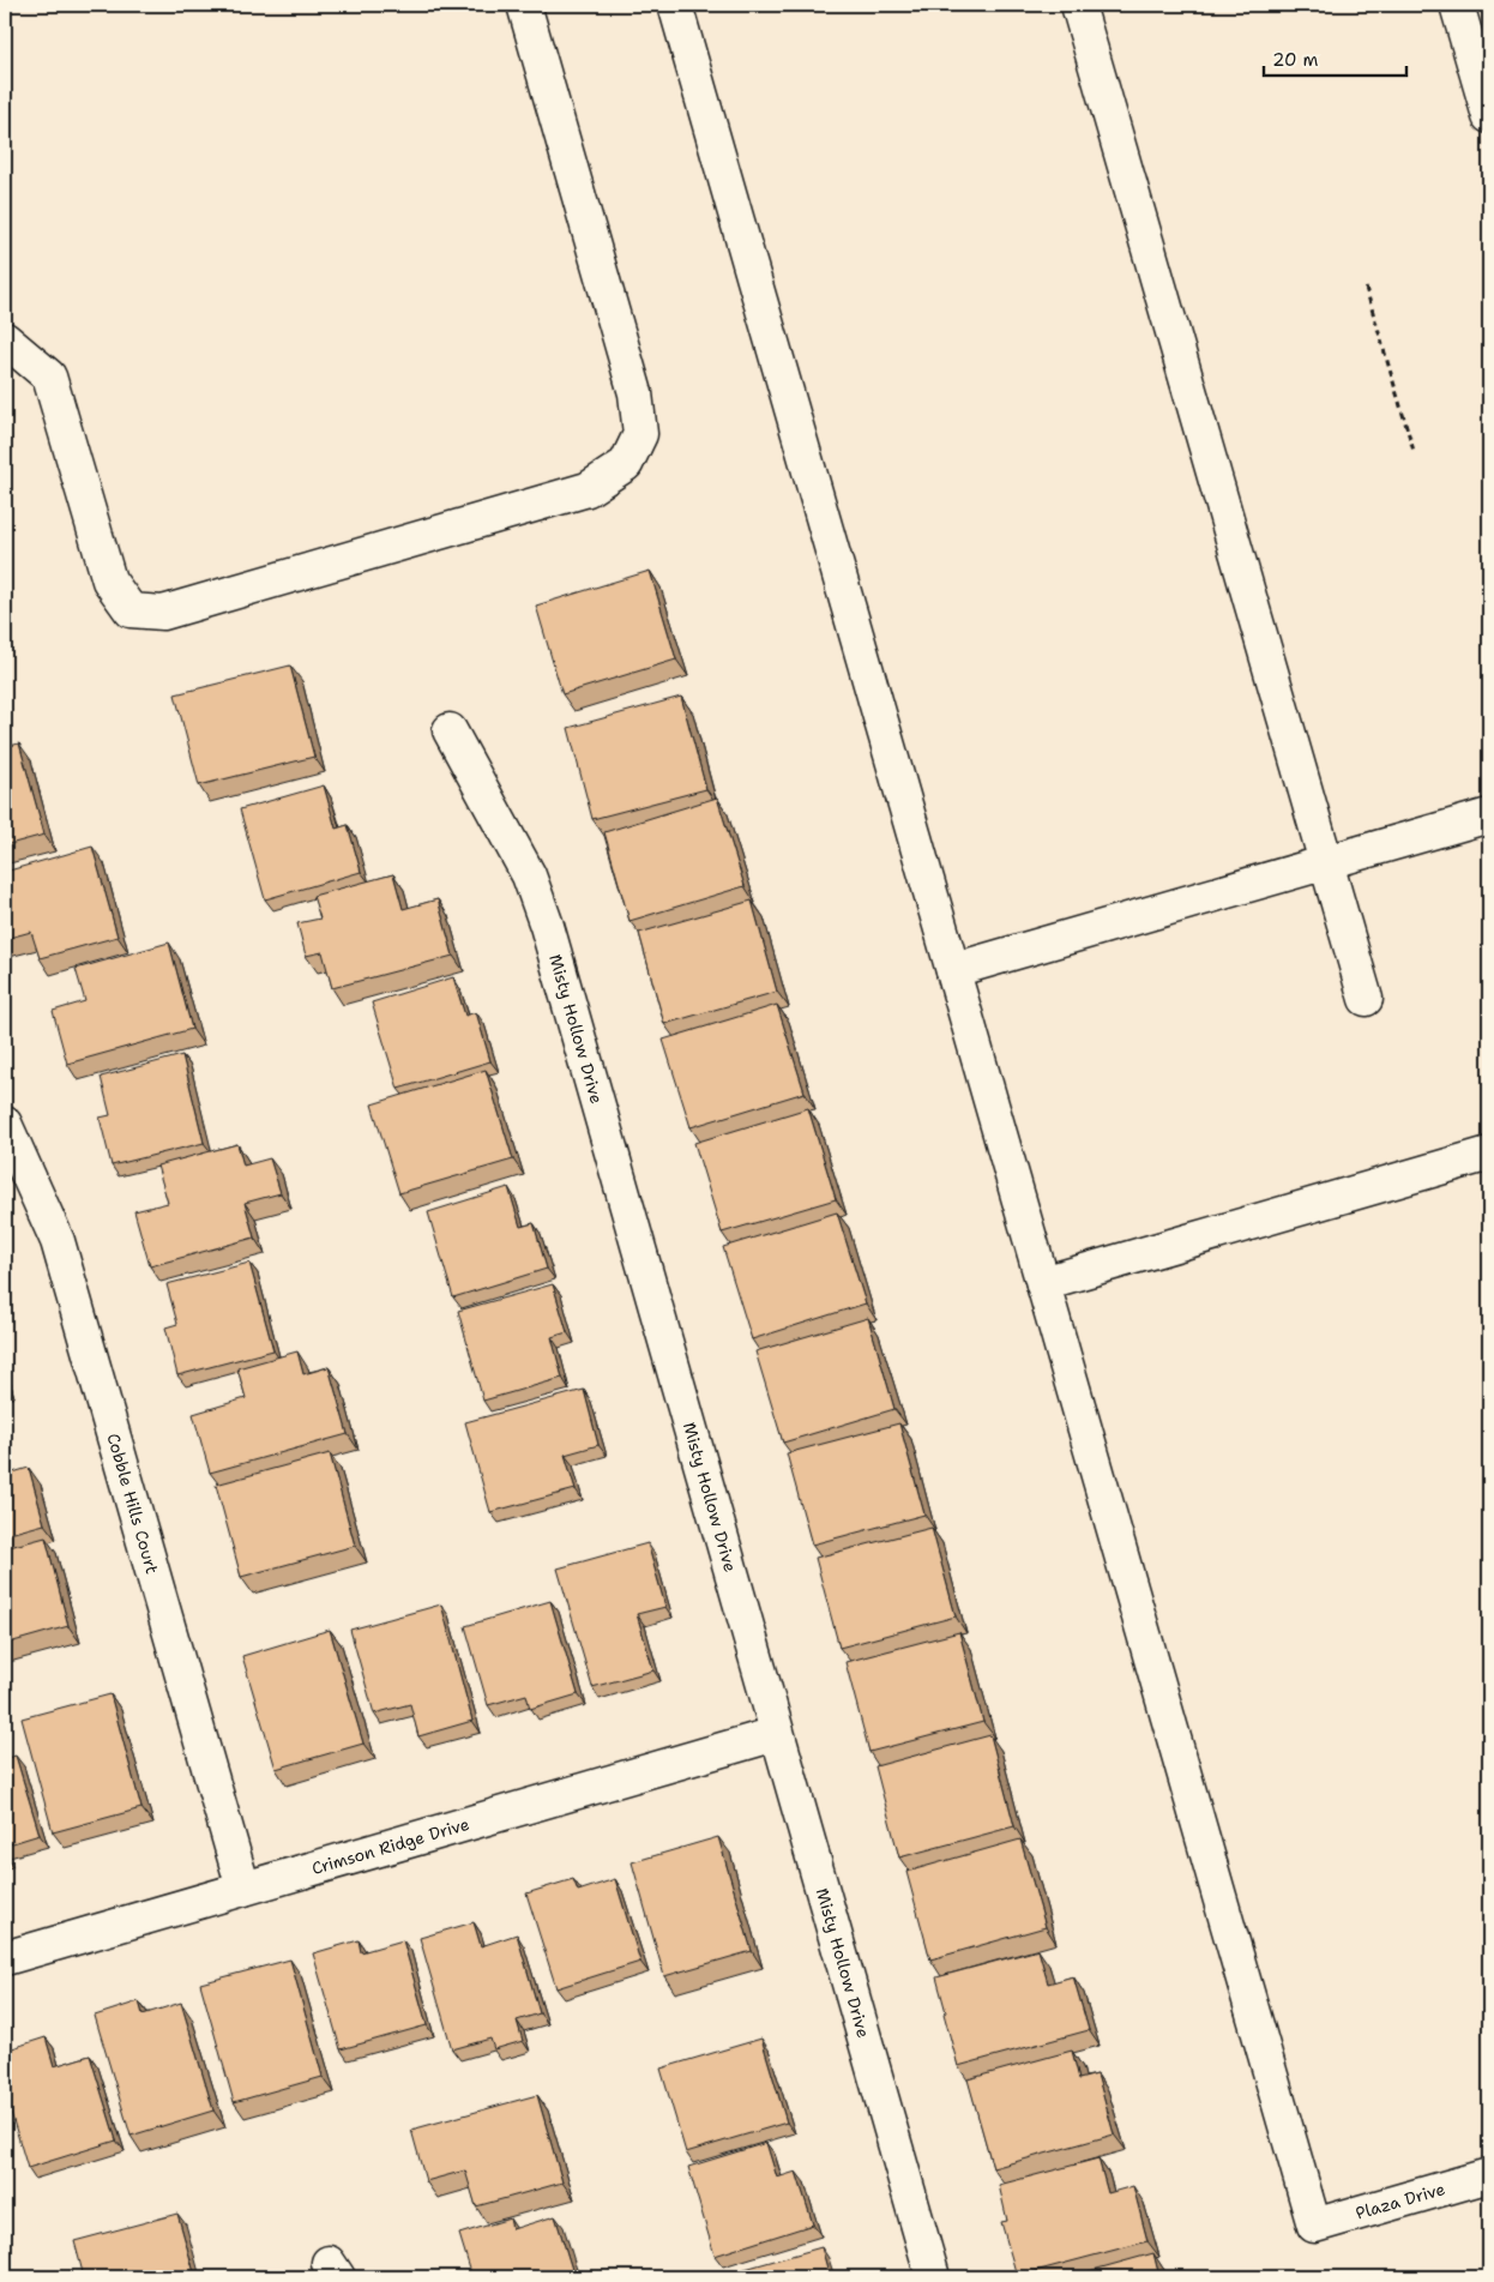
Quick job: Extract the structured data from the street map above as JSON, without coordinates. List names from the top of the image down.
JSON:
{
  "streets": {
    "street": [
      "Misty Hollow Drive",
      "Cobble Hills Court",
      "Crimson Ridge Drive",
      "Plaza Drive"
    ]
  },
  "crossings": [
    ["Misty Hollow Drive", "Crimson Ridge Drive"],
    ["Cobble Hills Court", "Crimson Ridge Drive"]
  ],
  "scale_bar": "20 m"
}
